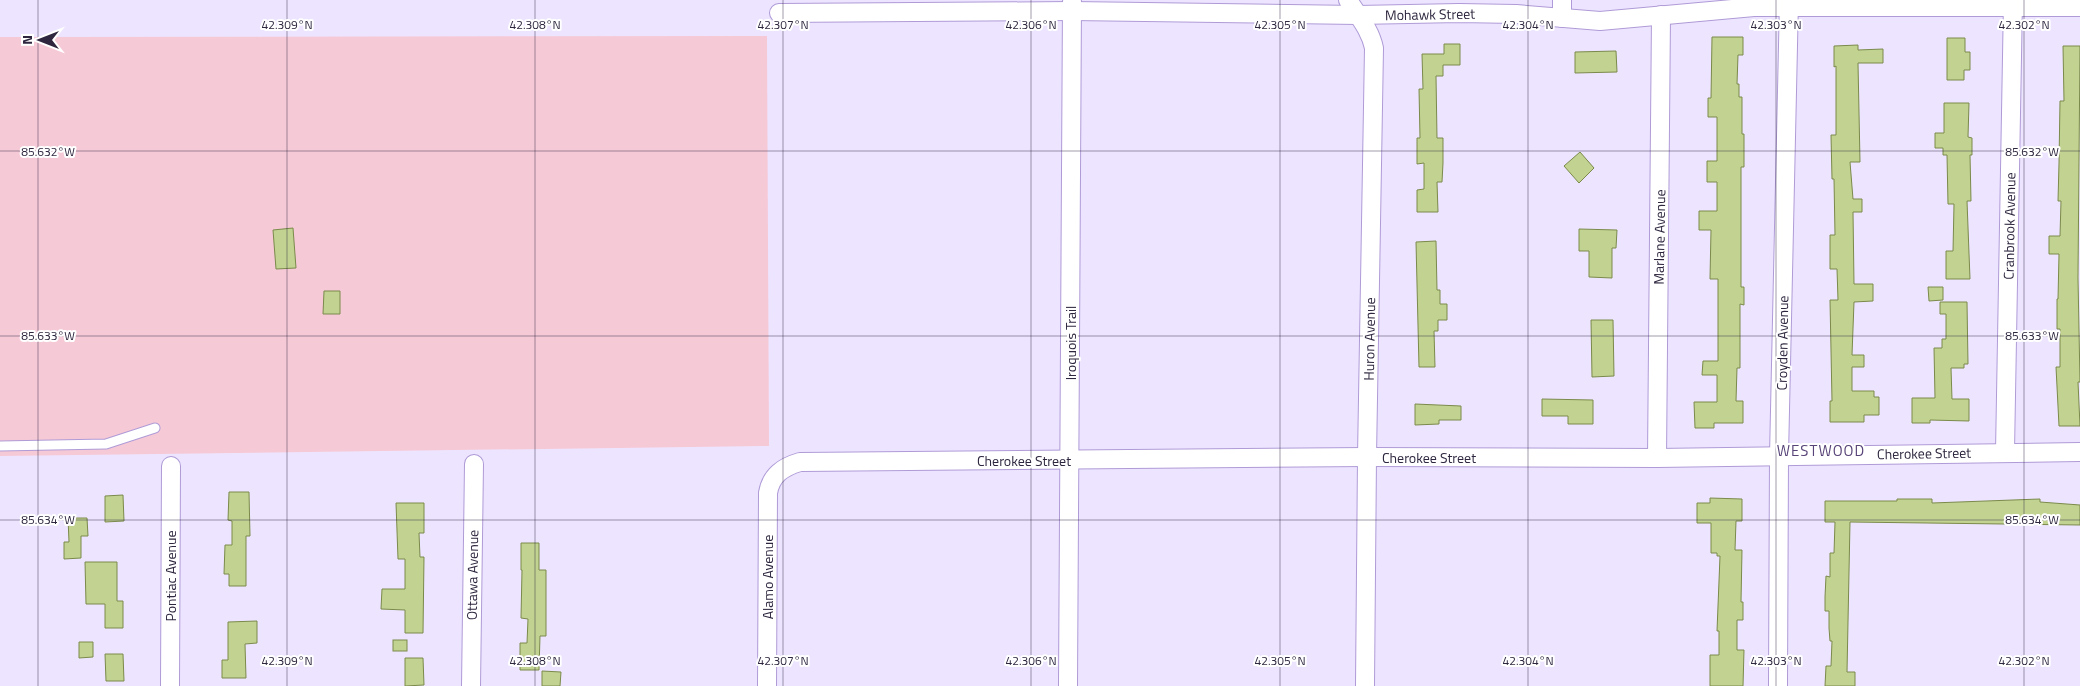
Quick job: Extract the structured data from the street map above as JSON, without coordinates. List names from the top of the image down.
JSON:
{
  "streets": {
    "street": [
      "Mohawk Street",
      "Cranbrook Avenue",
      "Marlane Avenue",
      "Huron Avenue",
      "Iroquois Trail",
      "Croyden Avenue",
      "Cherokee Street",
      "Ottawa Avenue",
      "Pontiac Avenue",
      "Alamo Avenue"
    ]
  },
  "crossings": [
    ["Mohawk Street", "Cranbrook Avenue"],
    ["Mohawk Street", "Marlane Avenue"],
    ["Mohawk Street", "Huron Avenue"],
    ["Mohawk Street", "Iroquois Trail"],
    ["Mohawk Street", "Croyden Avenue"],
    ["Cranbrook Avenue", "Cherokee Street"],
    ["Marlane Avenue", "Cherokee Street"],
    ["Huron Avenue", "Cherokee Street"],
    ["Iroquois Trail", "Cherokee Street"],
    ["Croyden Avenue", "Cherokee Street"],
    ["Cherokee Street", "Alamo Avenue"]
  ],
  "districts": ["WESTWOOD"],
  "north": "left",
  "coordinates": [
    "42.309°N",
    "42.308°N",
    "42.307°N",
    "42.306°N",
    "42.305°N",
    "42.304°N",
    "42.303°N",
    "42.302°N",
    "85.632°W",
    "85.633°W",
    "85.634°W"
  ]
}
